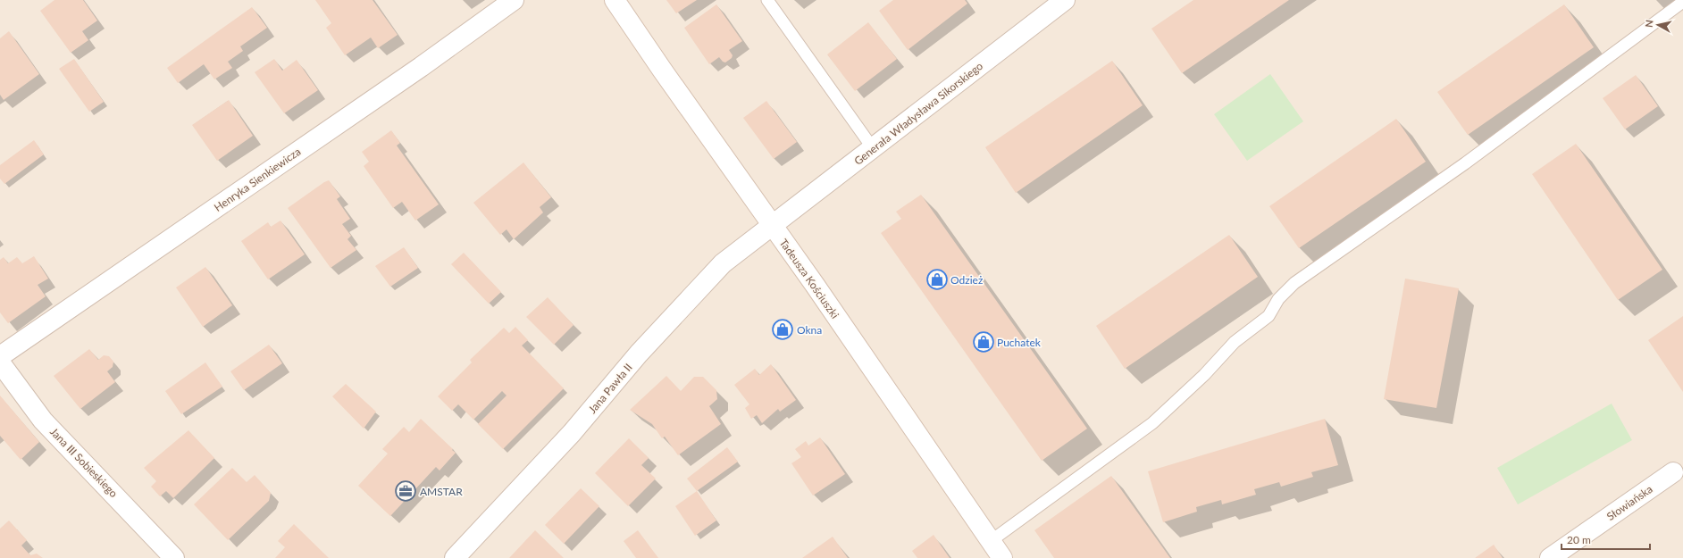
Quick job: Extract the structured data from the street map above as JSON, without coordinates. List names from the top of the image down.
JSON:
{
  "streets": {
    "street": [
      "Generała Władysława Sikorskiego",
      "Henryka Sienkiewicza",
      "Tadeusza Kościuszki",
      "Jana Pawła II",
      "Jana III Sobieskiego",
      "Słowiańska"
    ]
  },
  "crossings": [
    ["Generała Władysława Sikorskiego", "Tadeusza Kościuszki"],
    ["Generała Władysława Sikorskiego", "Jana Pawła II"],
    ["Tadeusza Kościuszki", "Jana Pawła II"]
  ],
  "places": {
    "shop": ["Odzież", "Okna", "Puchatek"],
    "office": ["AMSTAR"]
  },
  "scale_bar": "20 m",
  "north": "left"
}
